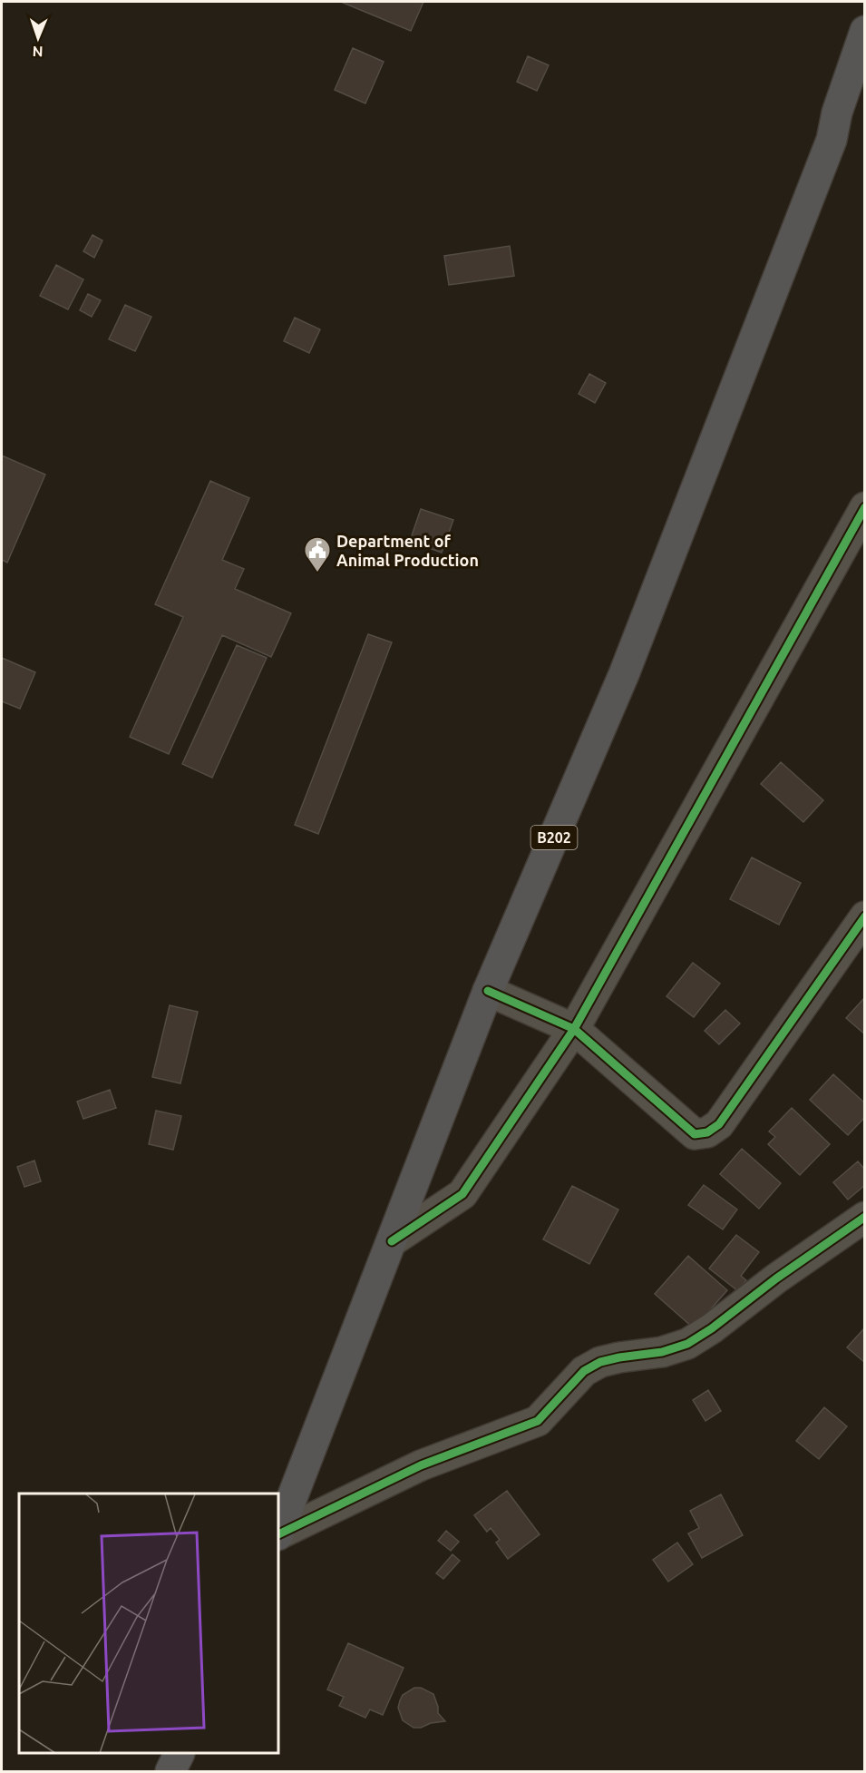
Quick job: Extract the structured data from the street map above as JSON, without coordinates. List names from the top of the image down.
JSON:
{
  "streets": {
    "main road": ["B202"]
  },
  "places": {
    "public building": ["Department of Animal Production"]
  },
  "north": "bottom"
}
